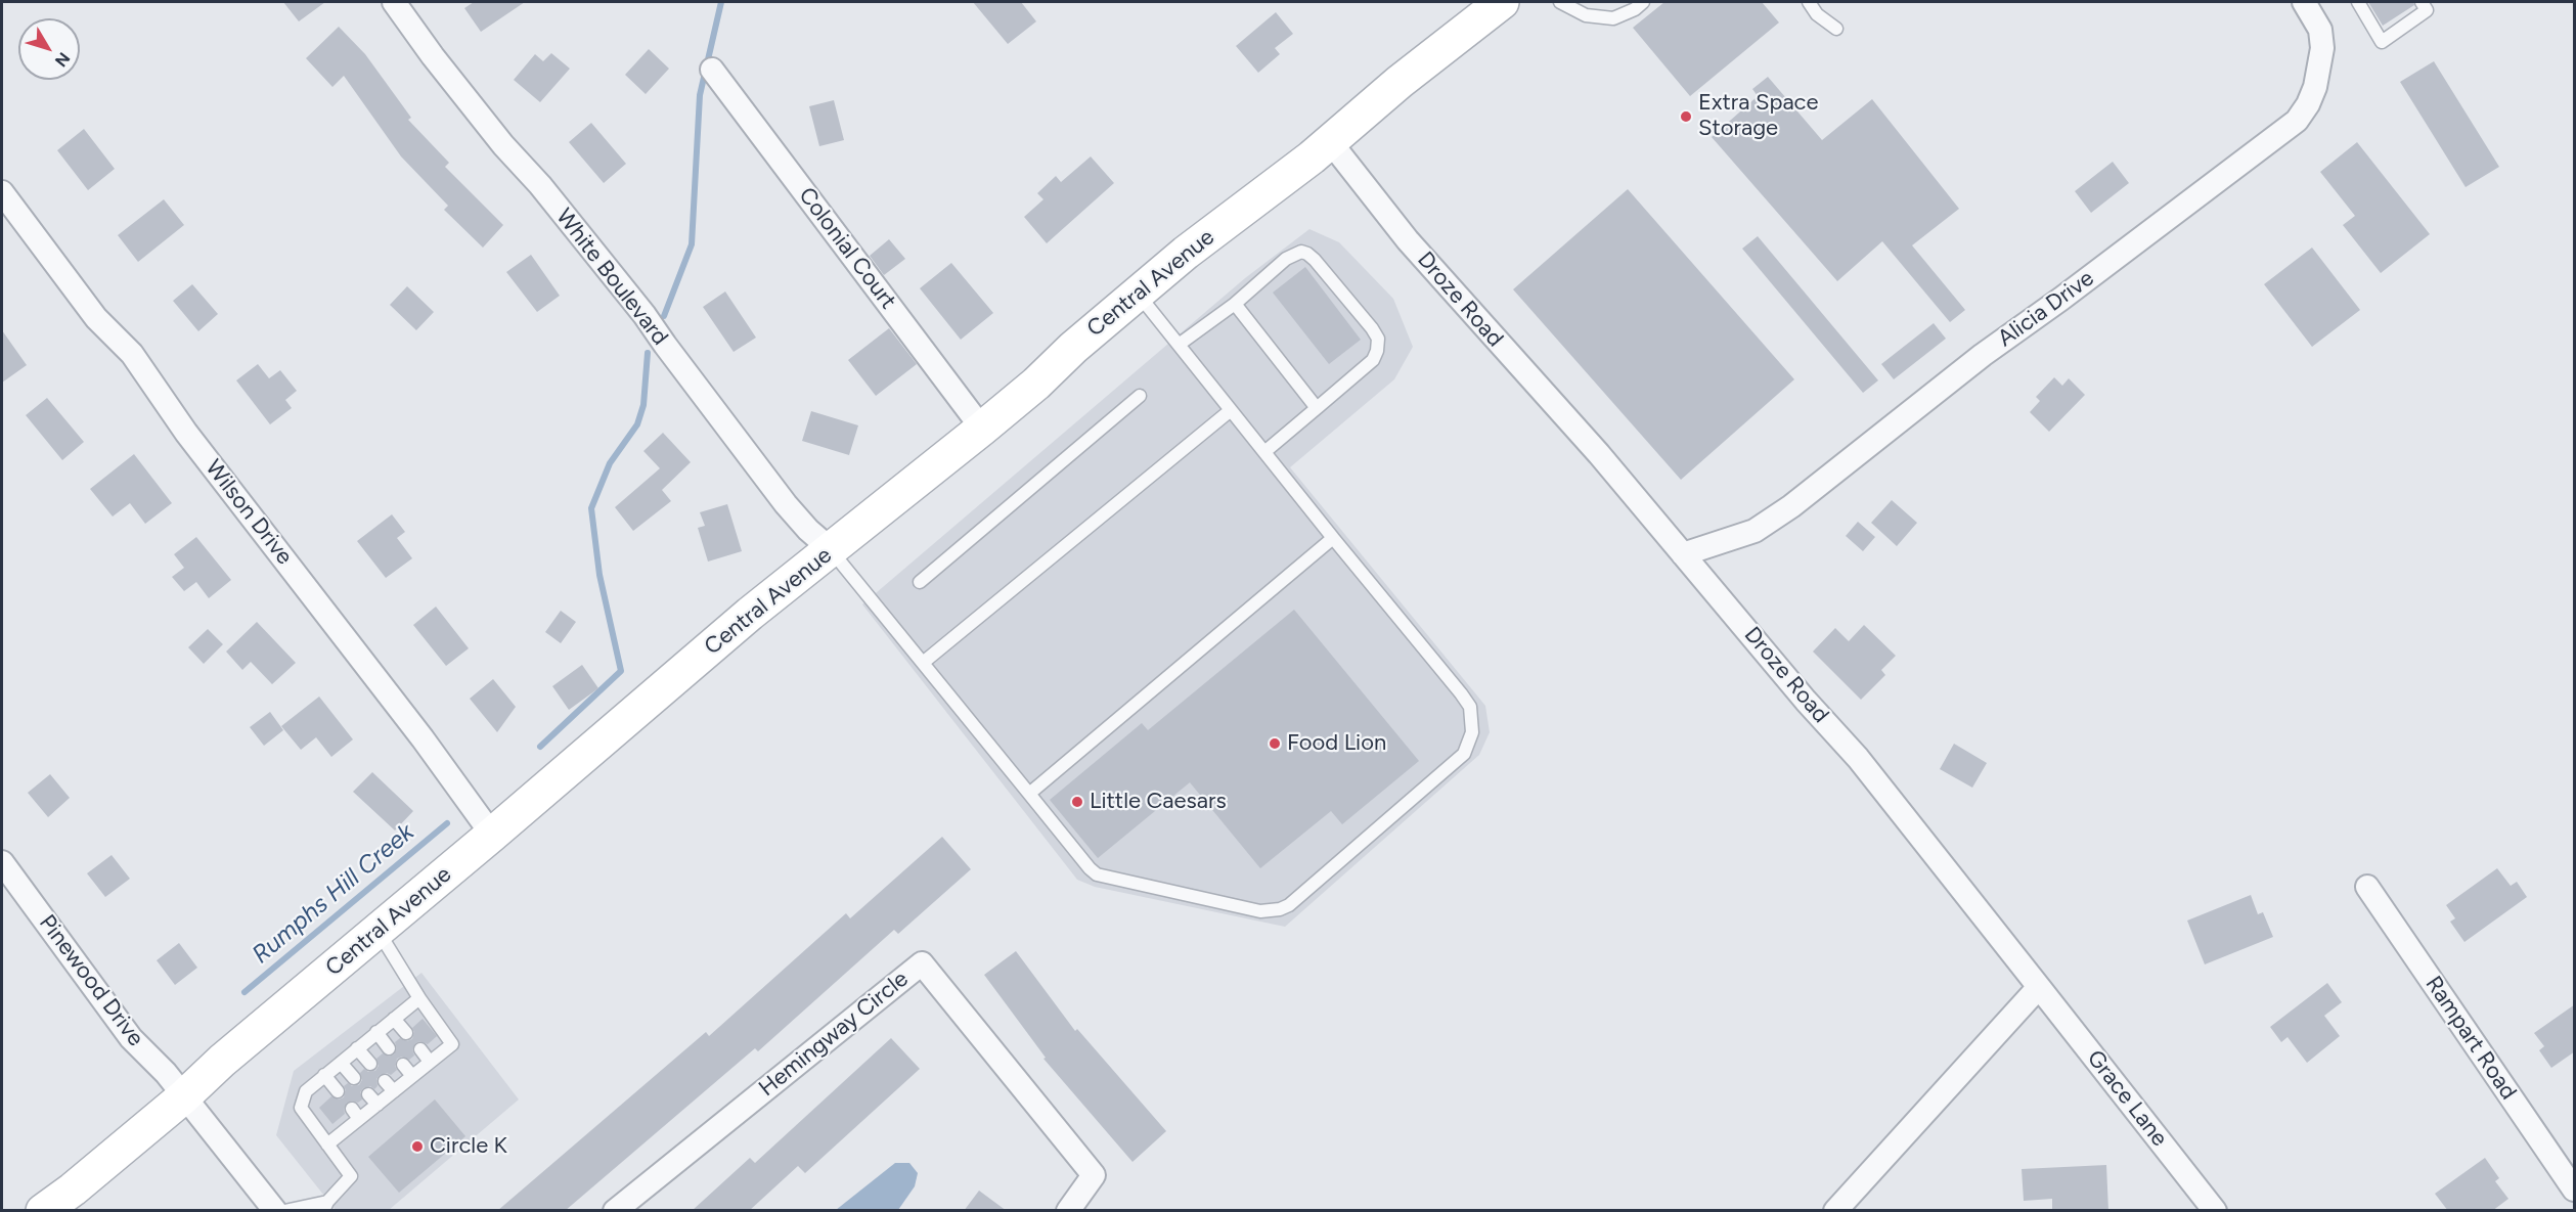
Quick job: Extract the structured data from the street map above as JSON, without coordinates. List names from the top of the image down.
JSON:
{
  "streets": {
    "street": [
      "Colonial Court",
      "White Boulevard",
      "Central Avenue",
      "Droze Road",
      "Alicia Drive",
      "Wilson Drive",
      "Pinewood Drive",
      "Hemingway Circle",
      "Rampart Road",
      "Grace Lane"
    ]
  },
  "crossings": [
    ["Colonial Court", "Central Avenue"],
    ["White Boulevard", "Central Avenue"],
    ["Central Avenue", "Droze Road"],
    ["Central Avenue", "Wilson Drive"],
    ["Central Avenue", "Pinewood Drive"],
    ["Droze Road", "Alicia Drive"],
    ["Droze Road", "Grace Lane"]
  ],
  "water": ["Rumphs Hill Creek"],
  "places": [
    "Extra Space Storage",
    "Food Lion",
    "Little Caesars",
    "Circle K"
  ],
  "north": "bottom right"
}
